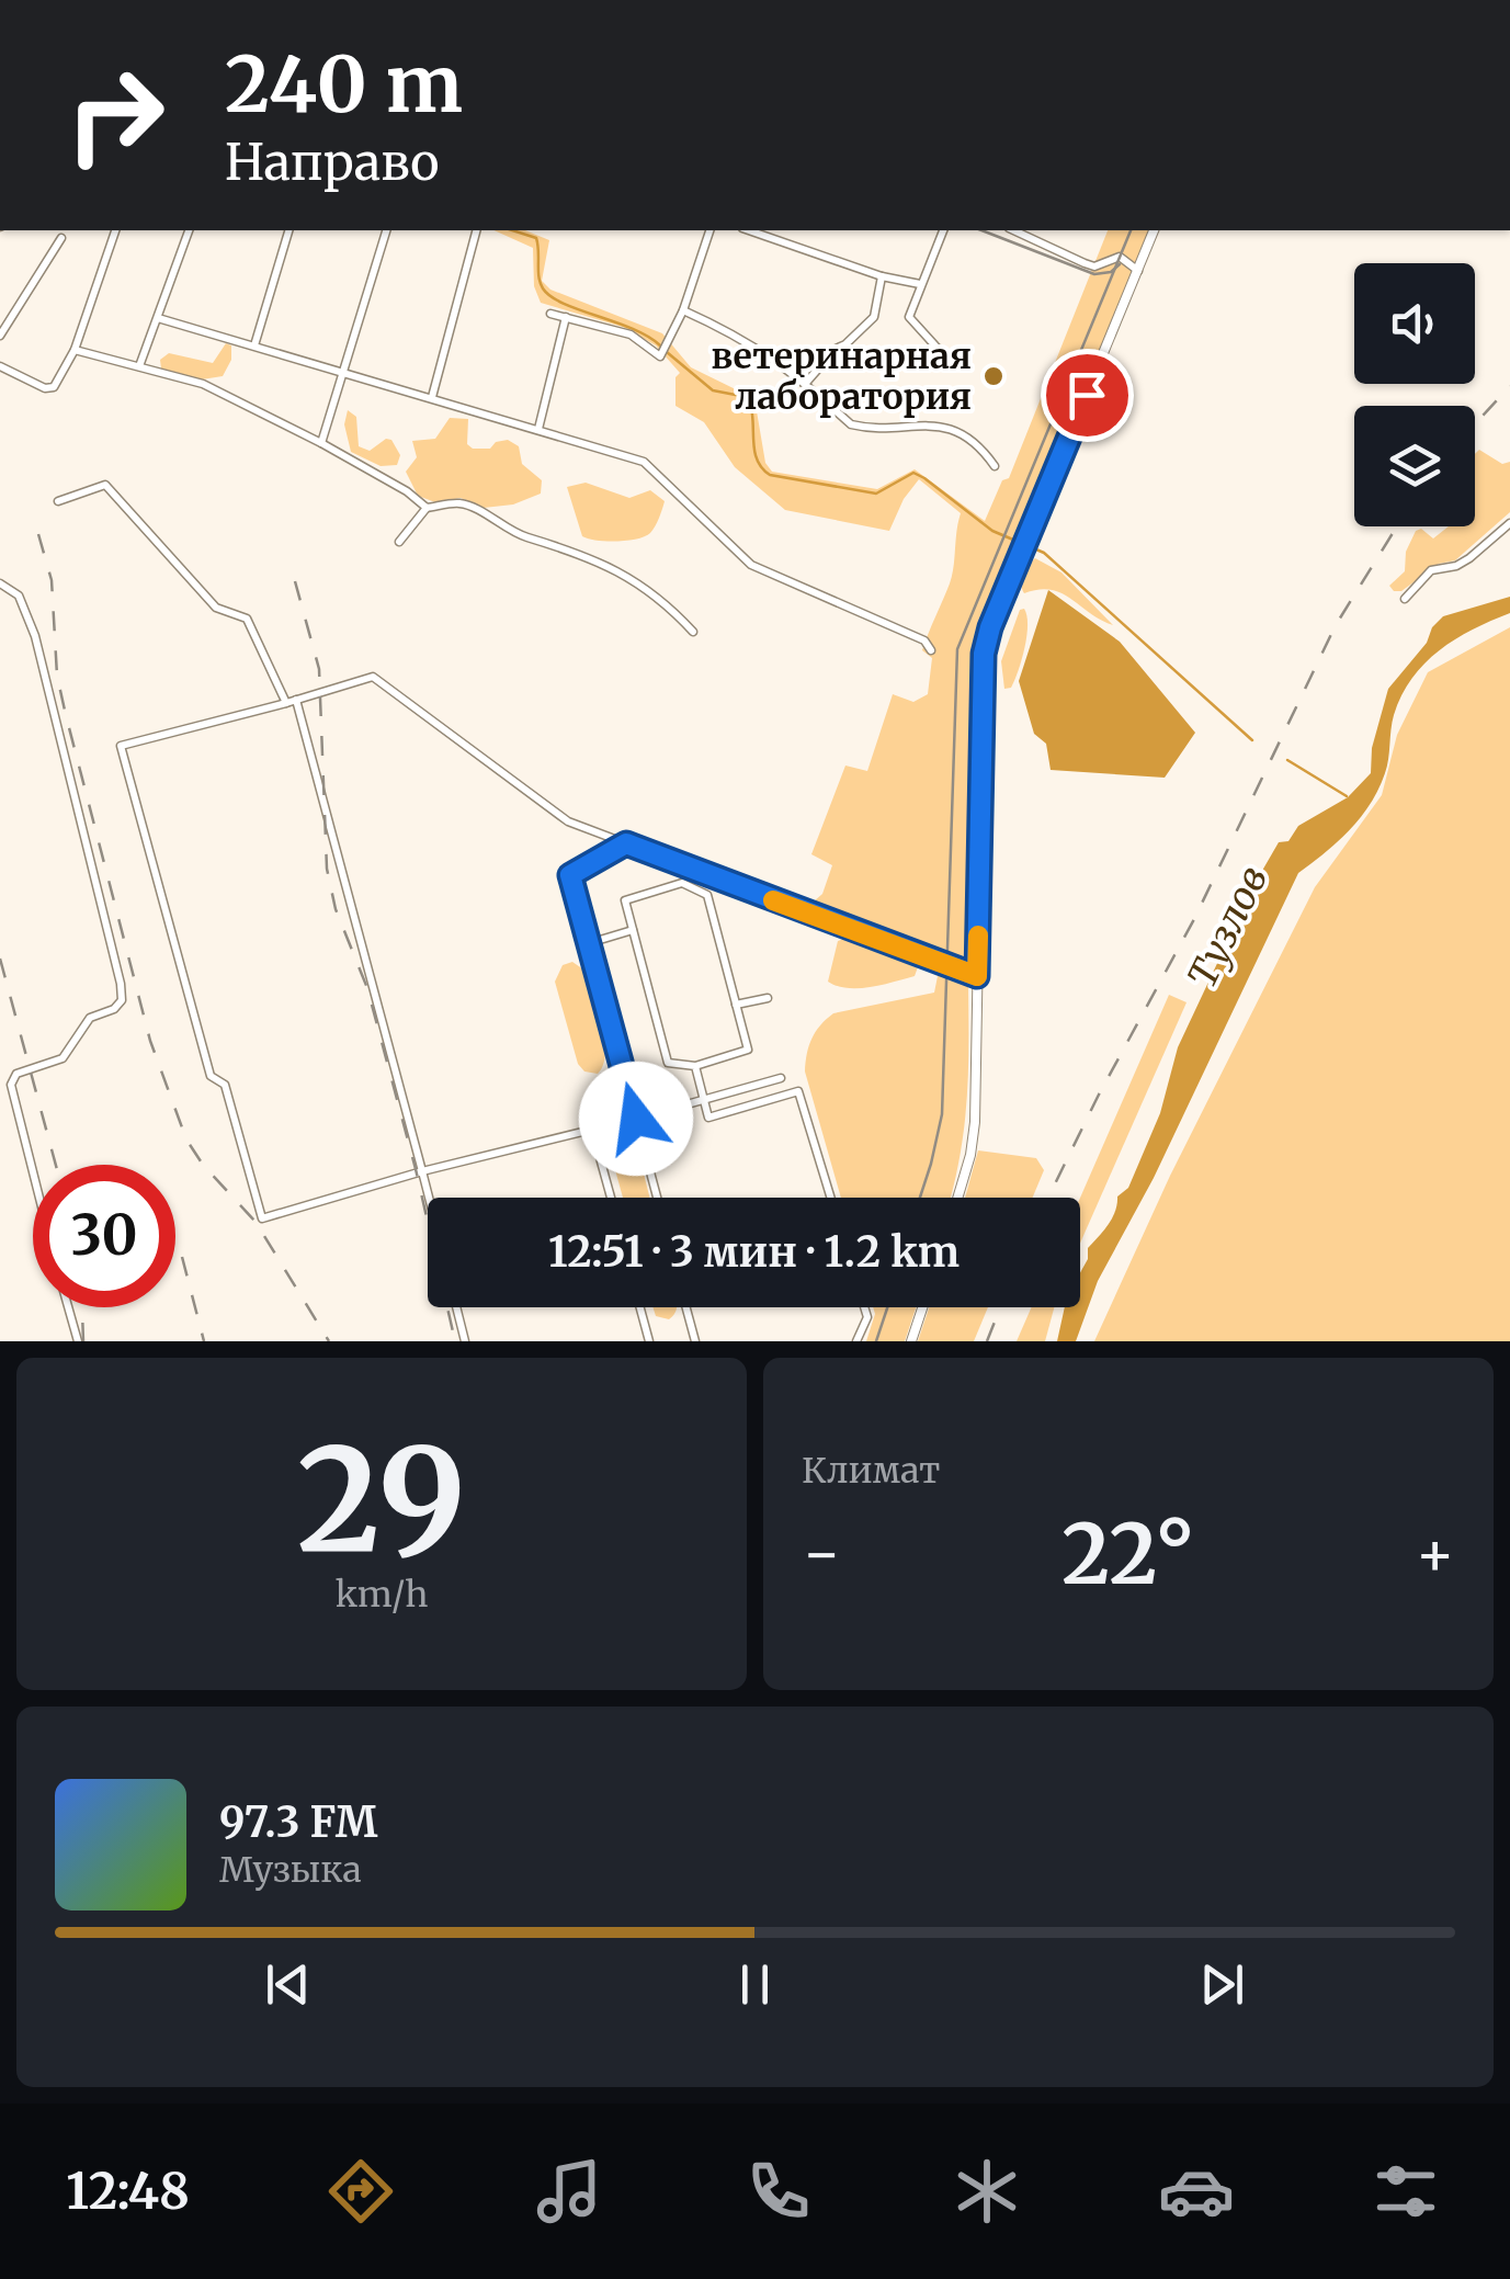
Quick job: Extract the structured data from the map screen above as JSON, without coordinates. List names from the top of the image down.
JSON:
{
  "water": ["Тузлов"],
  "places": ["ветеринарная лаборатория"],
  "page": {
    "turn": ["240 m", "Направо"],
    "limit": "30",
    "trip": "12:51 · 3 мин · 1.2 km",
    "tile": [
      ["29", "km/h"],
      "Климат"
    ],
    "heat": ["−", "22°", "+"],
    "song": ["97.3 FM", "Музыка"],
    "tabs": "12:48"
  }
}
